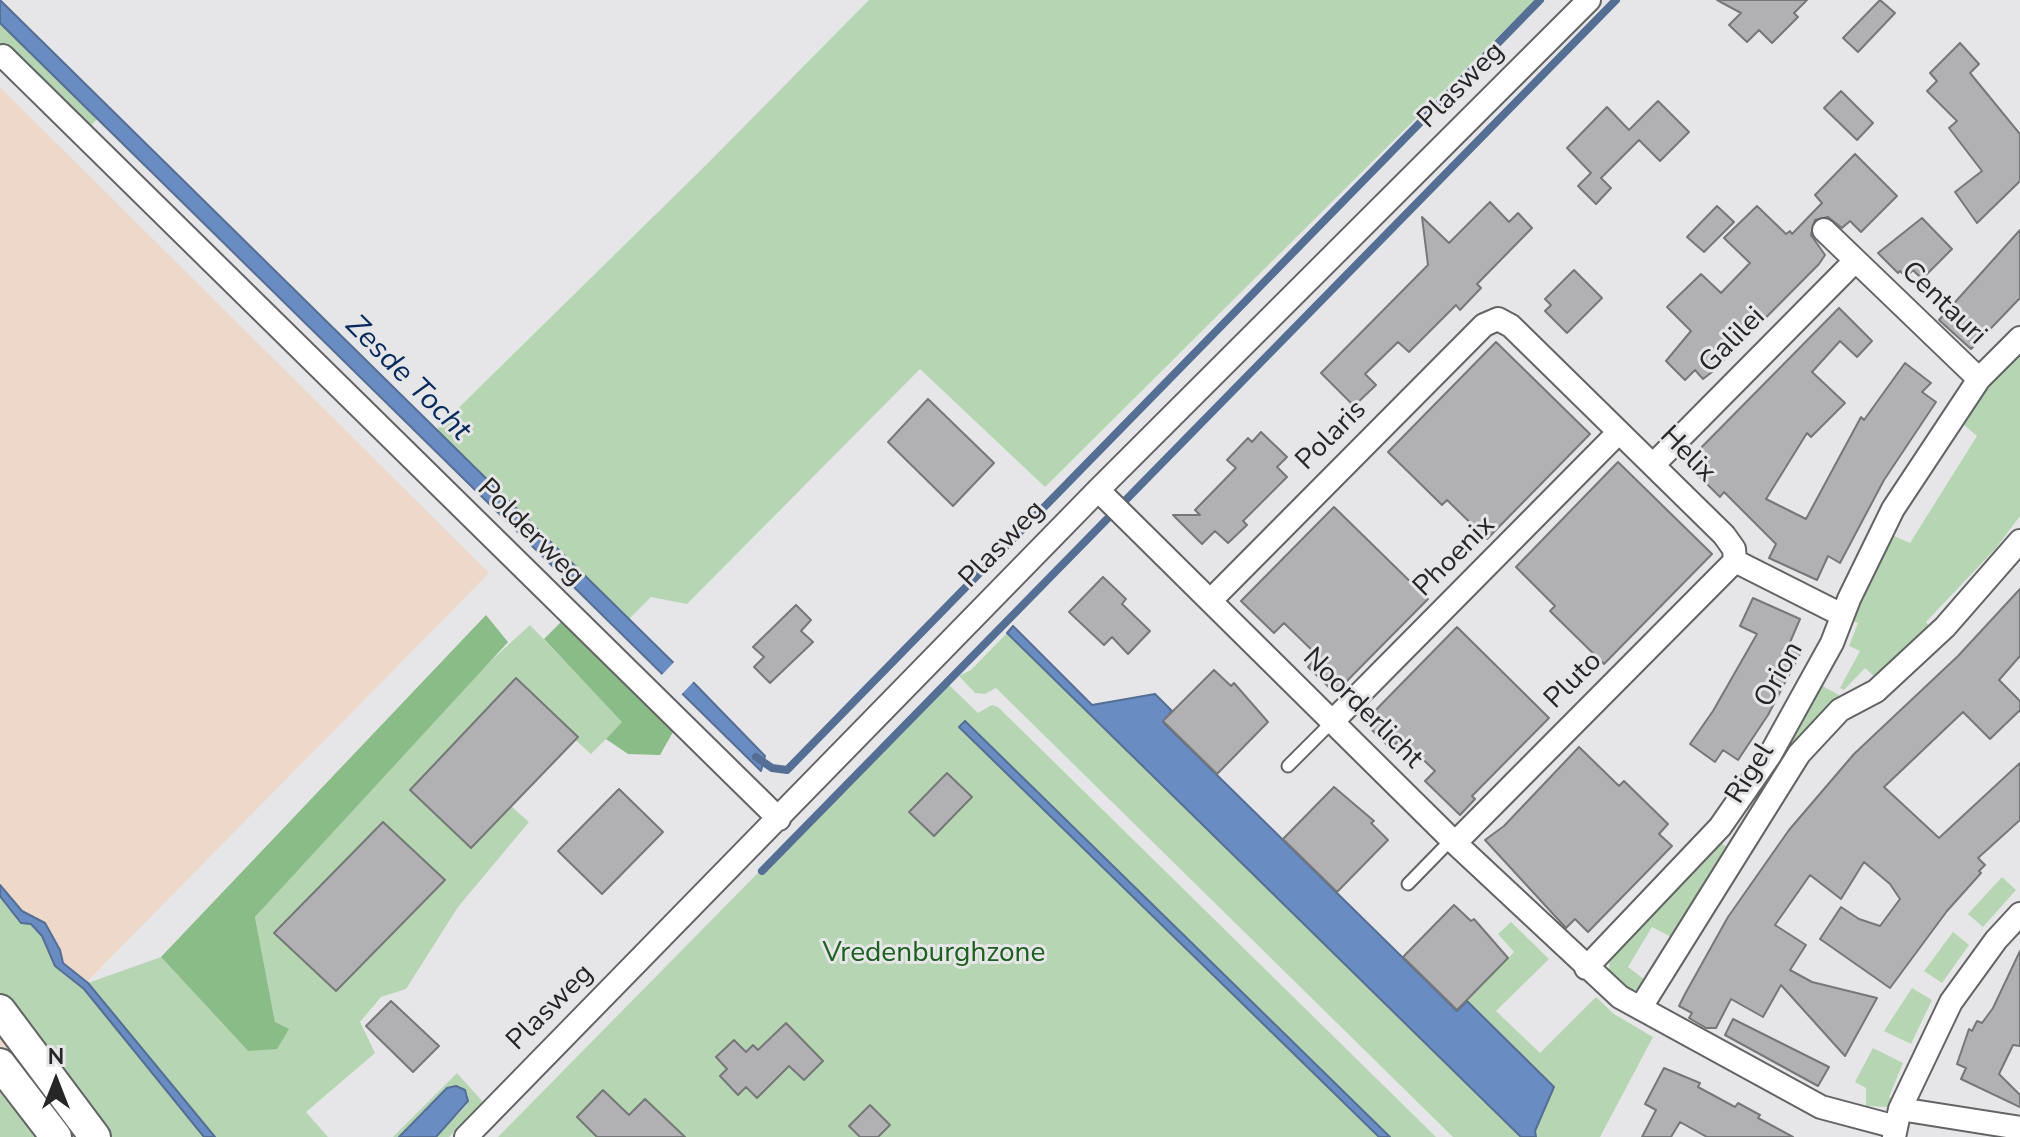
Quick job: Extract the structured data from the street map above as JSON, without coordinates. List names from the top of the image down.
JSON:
{
  "streets": {
    "street": [
      "Plasweg",
      "Centauri",
      "Galilei",
      "Polaris",
      "Helix",
      "Polderweg",
      "Phoenix",
      "Orion",
      "Pluto",
      "Noorderlicht",
      "Rigel"
    ]
  },
  "crossings": [
    ["Plasweg", "Polderweg"],
    ["Plasweg", "Noorderlicht"],
    ["Centauri", "Galilei"],
    ["Centauri", "Orion"],
    ["Galilei", "Helix"],
    ["Polaris", "Helix"],
    ["Polaris", "Noorderlicht"],
    ["Helix", "Phoenix"],
    ["Helix", "Pluto"],
    ["Phoenix", "Noorderlicht"],
    ["Orion", "Noorderlicht"],
    ["Pluto", "Noorderlicht"]
  ],
  "water": ["Zesde Tocht"],
  "parks": ["Vredenburghzone"],
  "north": "top"
}
